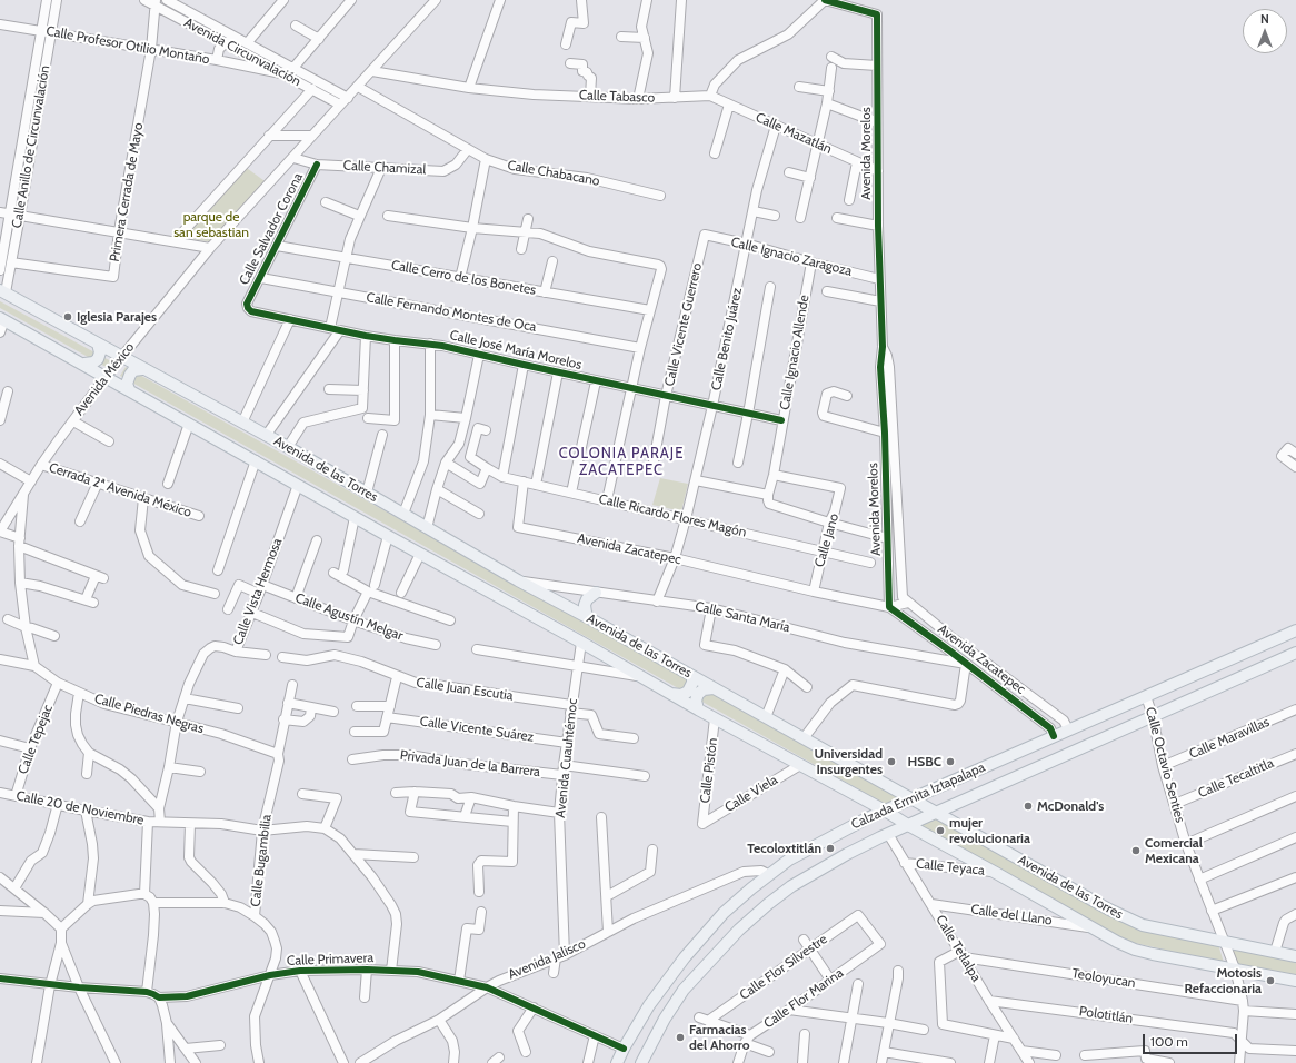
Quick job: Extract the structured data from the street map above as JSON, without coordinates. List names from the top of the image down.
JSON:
{
  "streets": {
    "main road": ["Avenida de las Torres", "Calzada Ermita Iztapalapa"],
    "street": [
      "Calle Profesor Otilio Montaño",
      "Avenida Circunvalación",
      "Calle Tabasco",
      "Calle Mazatlán",
      "Calle Anillo de Circunvalación",
      "Avenida Morelos",
      "Calle Chamizal",
      "Calle Chabacano",
      "Primera Cerrada de Mayo",
      "Calle Salvador Corona",
      "Calle Ignacio Zaragoza",
      "Calle Cerro de los Bonetes",
      "Calle Fernando Montes de Oca",
      "Calle Vicente Guerrero",
      "Calle Benito Juárez",
      "Calle José María Morelos",
      "Calle Ignacio Allende",
      "Avenida México",
      "Cerrada 2ª Avenida México",
      "Calle Ricardo Flores Magón",
      "Calle Jano",
      "Avenida Zacatepec",
      "Calle Vista Hermosa",
      "Calle Agustín Melgar",
      "Calle Santa María",
      "Calle Juan Escutia",
      "Calle Piedras Negras",
      "Calle Vicente Suárez",
      "Calle Maravillas",
      "Calle Tepejac",
      "Avenida Cuauhtémoc",
      "Privada Juan de la Barrera",
      "Calle Octavio Senties",
      "Calle Pistón",
      "Calle Tecaltitla",
      "Calle Viela",
      "Calle 20 de Noviembre",
      "Calle Bugambilia",
      "Calle Teyaca",
      "Calle del Llano",
      "Calle Tetlalpa",
      "Calle Primavera",
      "Avenida Jalisco",
      "Calle Flor Silvestre",
      "Teoloyucan",
      "Calle Flor Marina",
      "Polotitlán"
    ]
  },
  "crossings": [
    ["Calle Profesor Otilio Montaño", "Avenida Circunvalación"],
    ["Calle Profesor Otilio Montaño", "Calle Anillo de Circunvalación"],
    ["Calle Profesor Otilio Montaño", "Primera Cerrada de Mayo"],
    ["Avenida Circunvalación", "Primera Cerrada de Mayo"],
    ["Avenida Circunvalación", "Avenida México"],
    ["Calle Tabasco", "Calle Mazatlán"],
    ["Calle Tabasco", "Avenida México"],
    ["Calle Mazatlán", "Avenida Morelos"],
    ["Calle Mazatlán", "Calle Benito Juárez"],
    ["Calle Anillo de Circunvalación", "Primera Cerrada de Mayo"],
    ["Calle Anillo de Circunvalación", "Avenida de las Torres"],
    ["Avenida Morelos", "Calle Ignacio Zaragoza"],
    ["Avenida Morelos", "Avenida Zacatepec"],
    ["Calle Chamizal", "Calle Chabacano"],
    ["Calle Chamizal", "Calle Salvador Corona"],
    ["Calle Chamizal", "Avenida México"],
    ["Calle Chabacano", "Avenida México"],
    ["Calle Salvador Corona", "Calle Cerro de los Bonetes"],
    ["Calle Salvador Corona", "Calle Fernando Montes de Oca"],
    ["Calle Salvador Corona", "Calle José María Morelos"],
    ["Calle Ignacio Zaragoza", "Calle Vicente Guerrero"],
    ["Calle Ignacio Zaragoza", "Calle Benito Juárez"],
    ["Calle Ignacio Zaragoza", "Calle Ignacio Allende"],
    ["Calle Vicente Guerrero", "Calle José María Morelos"],
    ["Calle Benito Juárez", "Calle José María Morelos"],
    ["Calle Benito Juárez", "Calle Ricardo Flores Magón"],
    ["Calle Benito Juárez", "Avenida Zacatepec"],
    ["Calle Benito Juárez", "Calle Santa María"],
    ["Calle José María Morelos", "Calle Ignacio Allende"],
    ["Calle Ignacio Allende", "Calle Jano"],
    ["Avenida México", "Avenida de las Torres"],
    ["Avenida México", "Cerrada 2ª Avenida México"],
    ["Avenida de las Torres", "Calle Vista Hermosa"],
    ["Avenida de las Torres", "Calle Santa María"],
    ["Avenida de las Torres", "Avenida Cuauhtémoc"],
    ["Avenida de las Torres", "Calle Octavio Senties"],
    ["Avenida de las Torres", "Calle Pistón"],
    ["Avenida de las Torres", "Calle Viela"],
    ["Avenida de las Torres", "Calzada Ermita Iztapalapa"],
    ["Avenida de las Torres", "Calle Teyaca"],
    ["Avenida de las Torres", "Calle del Llano"],
    ["Calle Ricardo Flores Magón", "Calle Jano"],
    ["Calle Ricardo Flores Magón", "Avenida Zacatepec"],
    ["Calle Jano", "Avenida Zacatepec"],
    ["Avenida Zacatepec", "Calle Santa María"],
    ["Avenida Zacatepec", "Calzada Ermita Iztapalapa"],
    ["Calle Vista Hermosa", "Calle Agustín Melgar"],
    ["Calle Vista Hermosa", "Calle Piedras Negras"],
    ["Calle Vista Hermosa", "Calle 20 de Noviembre"],
    ["Calle Juan Escutia", "Avenida Cuauhtémoc"],
    ["Calle Piedras Negras", "Calle Tepejac"],
    ["Calle Piedras Negras", "Calle Bugambilia"],
    ["Calle Vicente Suárez", "Avenida Cuauhtémoc"],
    ["Calle Maravillas", "Calle Octavio Senties"],
    ["Calle Tepejac", "Calle 20 de Noviembre"],
    ["Avenida Cuauhtémoc", "Privada Juan de la Barrera"],
    ["Avenida Cuauhtémoc", "Avenida Jalisco"],
    ["Calle Octavio Senties", "Calle Tecaltitla"],
    ["Calle Octavio Senties", "Calzada Ermita Iztapalapa"],
    ["Calle Octavio Senties", "Teoloyucan"],
    ["Calle Octavio Senties", "Polotitlán"],
    ["Calle Pistón", "Calle Viela"],
    ["Calzada Ermita Iztapalapa", "Calle Tetlalpa"],
    ["Calzada Ermita Iztapalapa", "Calle Primavera"],
    ["Calzada Ermita Iztapalapa", "Avenida Jalisco"],
    ["Calle 20 de Noviembre", "Calle Bugambilia"],
    ["Calle Teyaca", "Calle Tetlalpa"],
    ["Calle del Llano", "Calle Tetlalpa"],
    ["Calle Tetlalpa", "Teoloyucan"],
    ["Calle Tetlalpa", "Polotitlán"],
    ["Calle Primavera", "Avenida Jalisco"],
    ["Calle Flor Silvestre", "Calle Flor Marina"]
  ],
  "districts": ["COLONIA PARAJE ZACATEPEC"],
  "parks": ["parque de san sebastian"],
  "places": [
    "Iglesia Parajes",
    "Universidad Insurgentes",
    "HSBC",
    "McDonald's",
    "mujer revolucionaria",
    "Tecoloxtitlán",
    "Comercial Mexicana",
    "Motosis Refaccionaria",
    "Farmacias del Ahorro"
  ],
  "scale_bar": "100 m",
  "north": "top"
}
